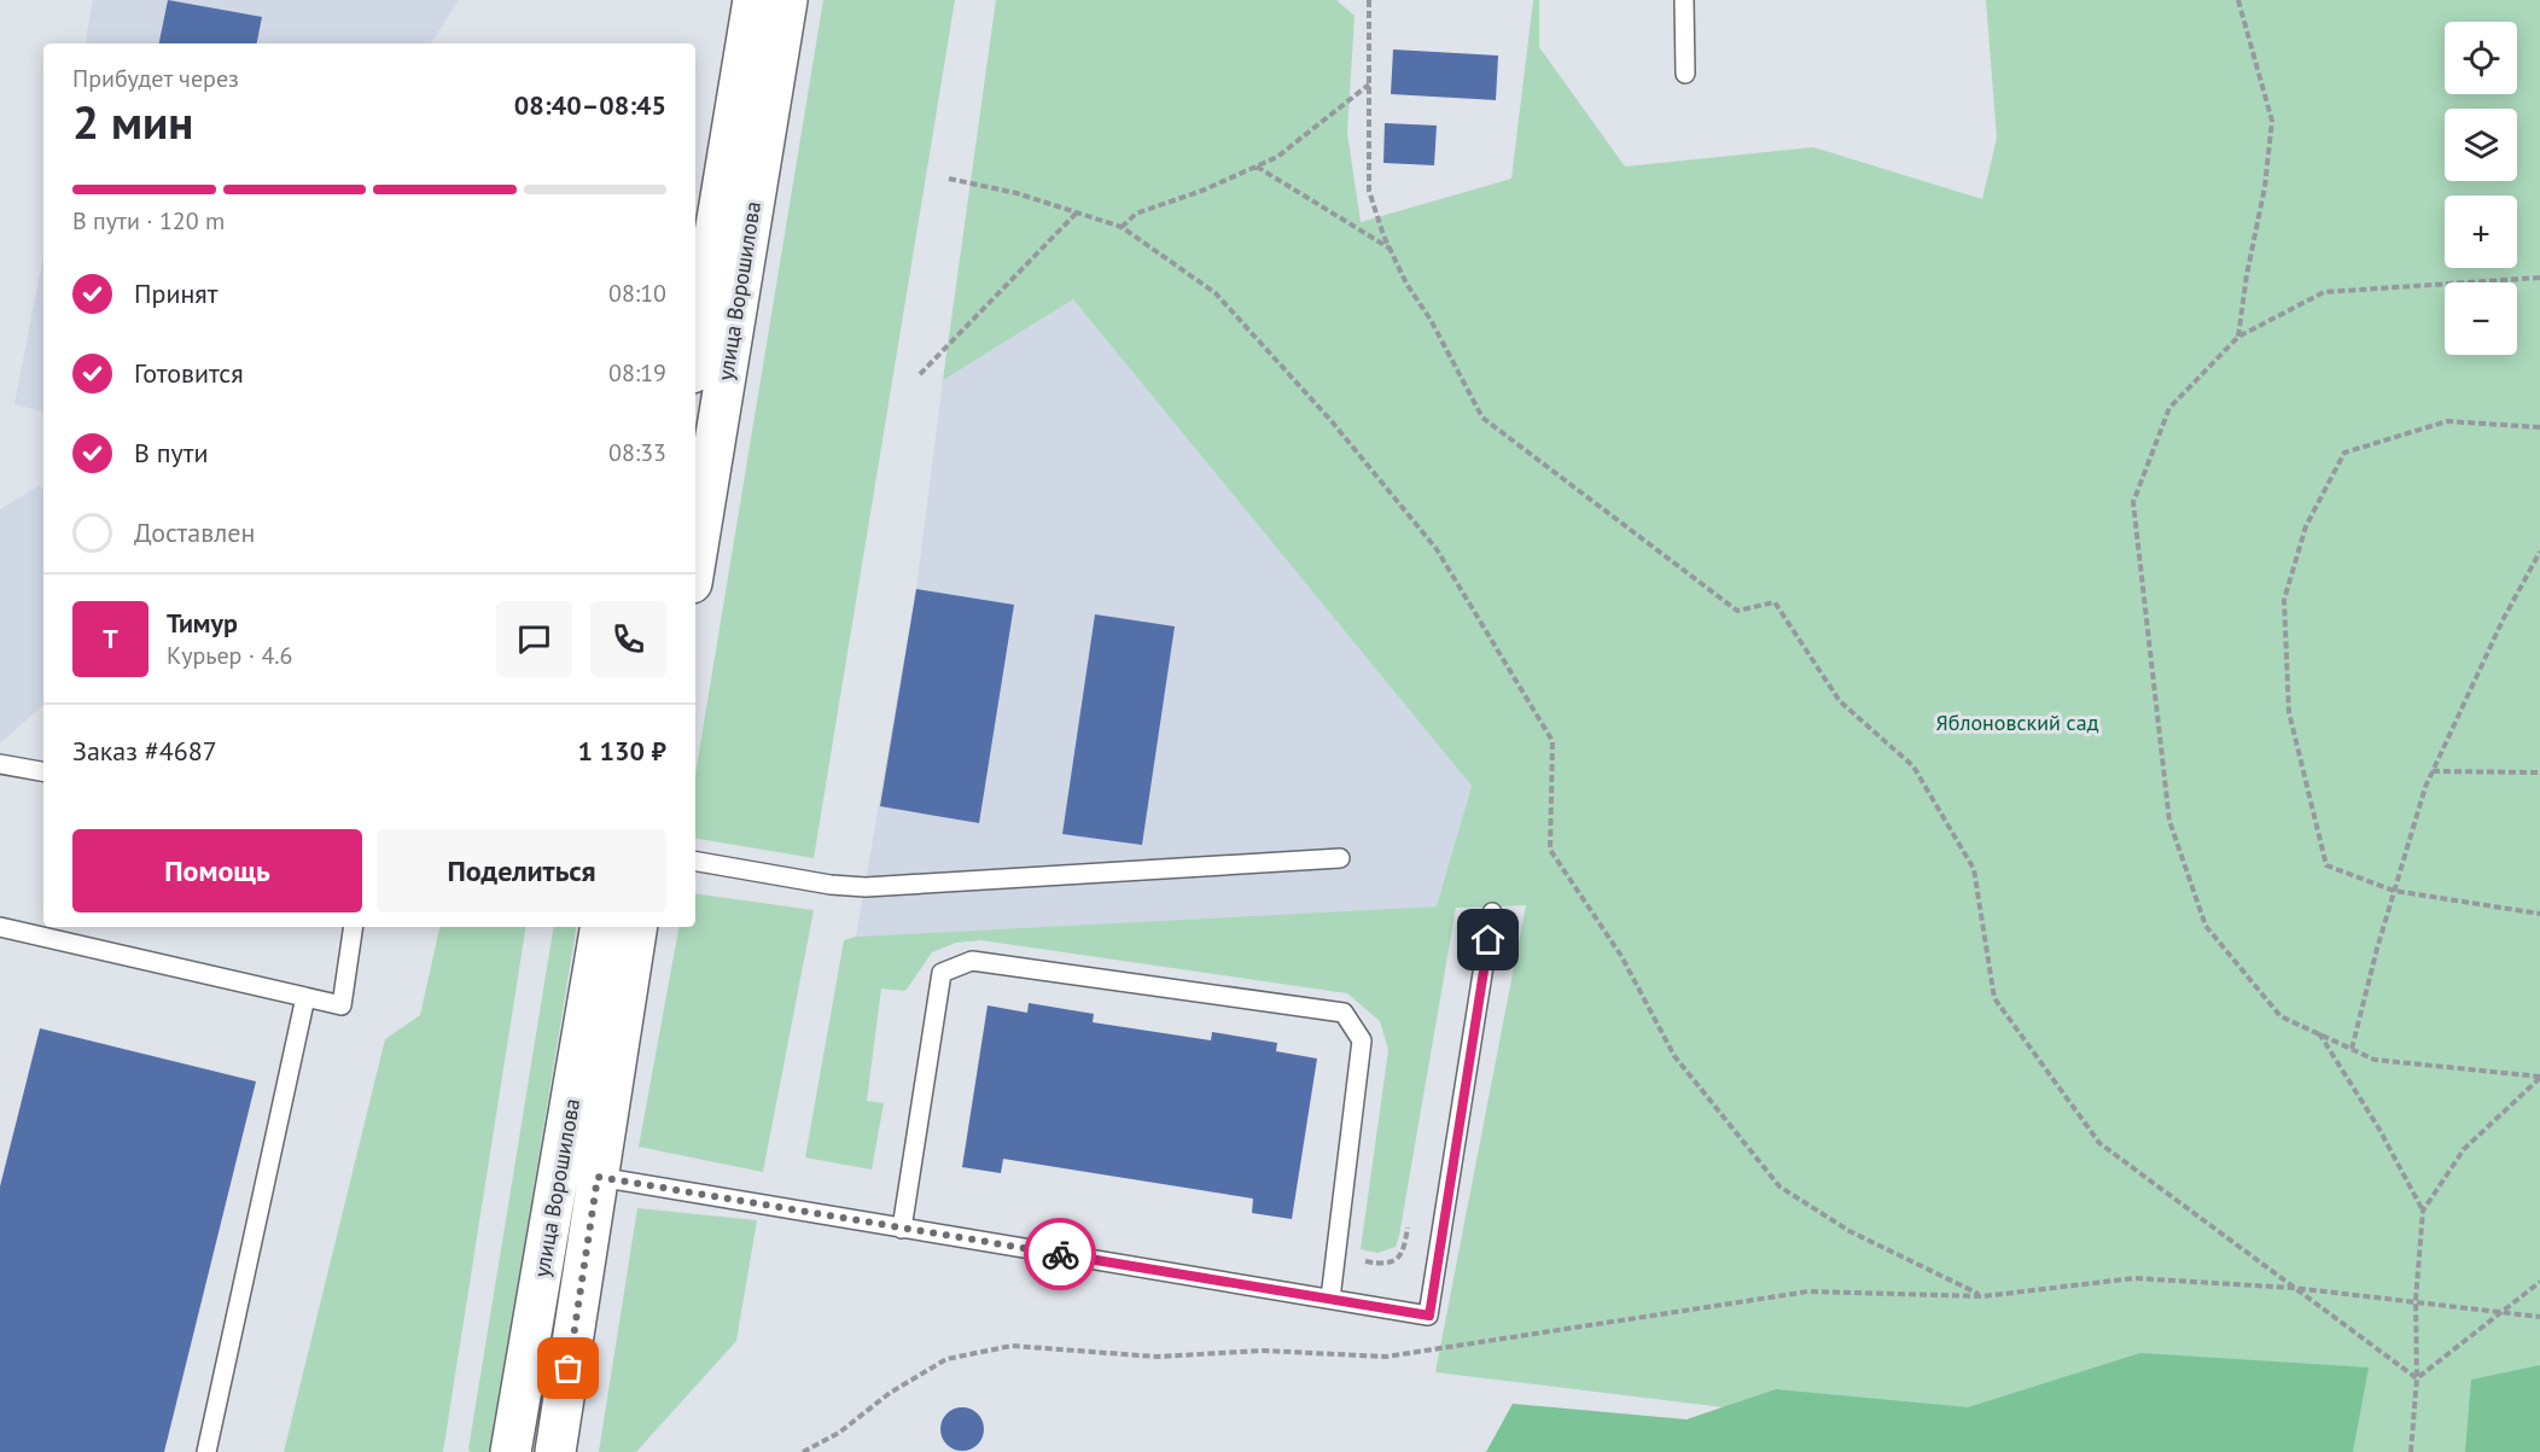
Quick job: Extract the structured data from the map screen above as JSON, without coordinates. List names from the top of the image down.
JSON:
{
  "streets": {
    "street": ["улица Ворошилова"]
  },
  "parks": ["Яблоновский сад"],
  "page": {
    "map_buttons": ["+", "−"],
    "heading": ["2 мин", "Прибудет через", "08:40–08:45"],
    "panel": [
      "Тимур",
      "Курьер · 4.6",
      "Заказ #4687",
      "1 130 ₽"
    ],
    "bar": "В пути · 120 m",
    "list": [
      ["Принят", "08:10"],
      ["Готовится", "08:19"],
      ["В пути", "08:33"],
      "Доставлен"
    ],
    "round": "Т",
    "buttons": ["Помощь", "Поделиться"]
  }
}
